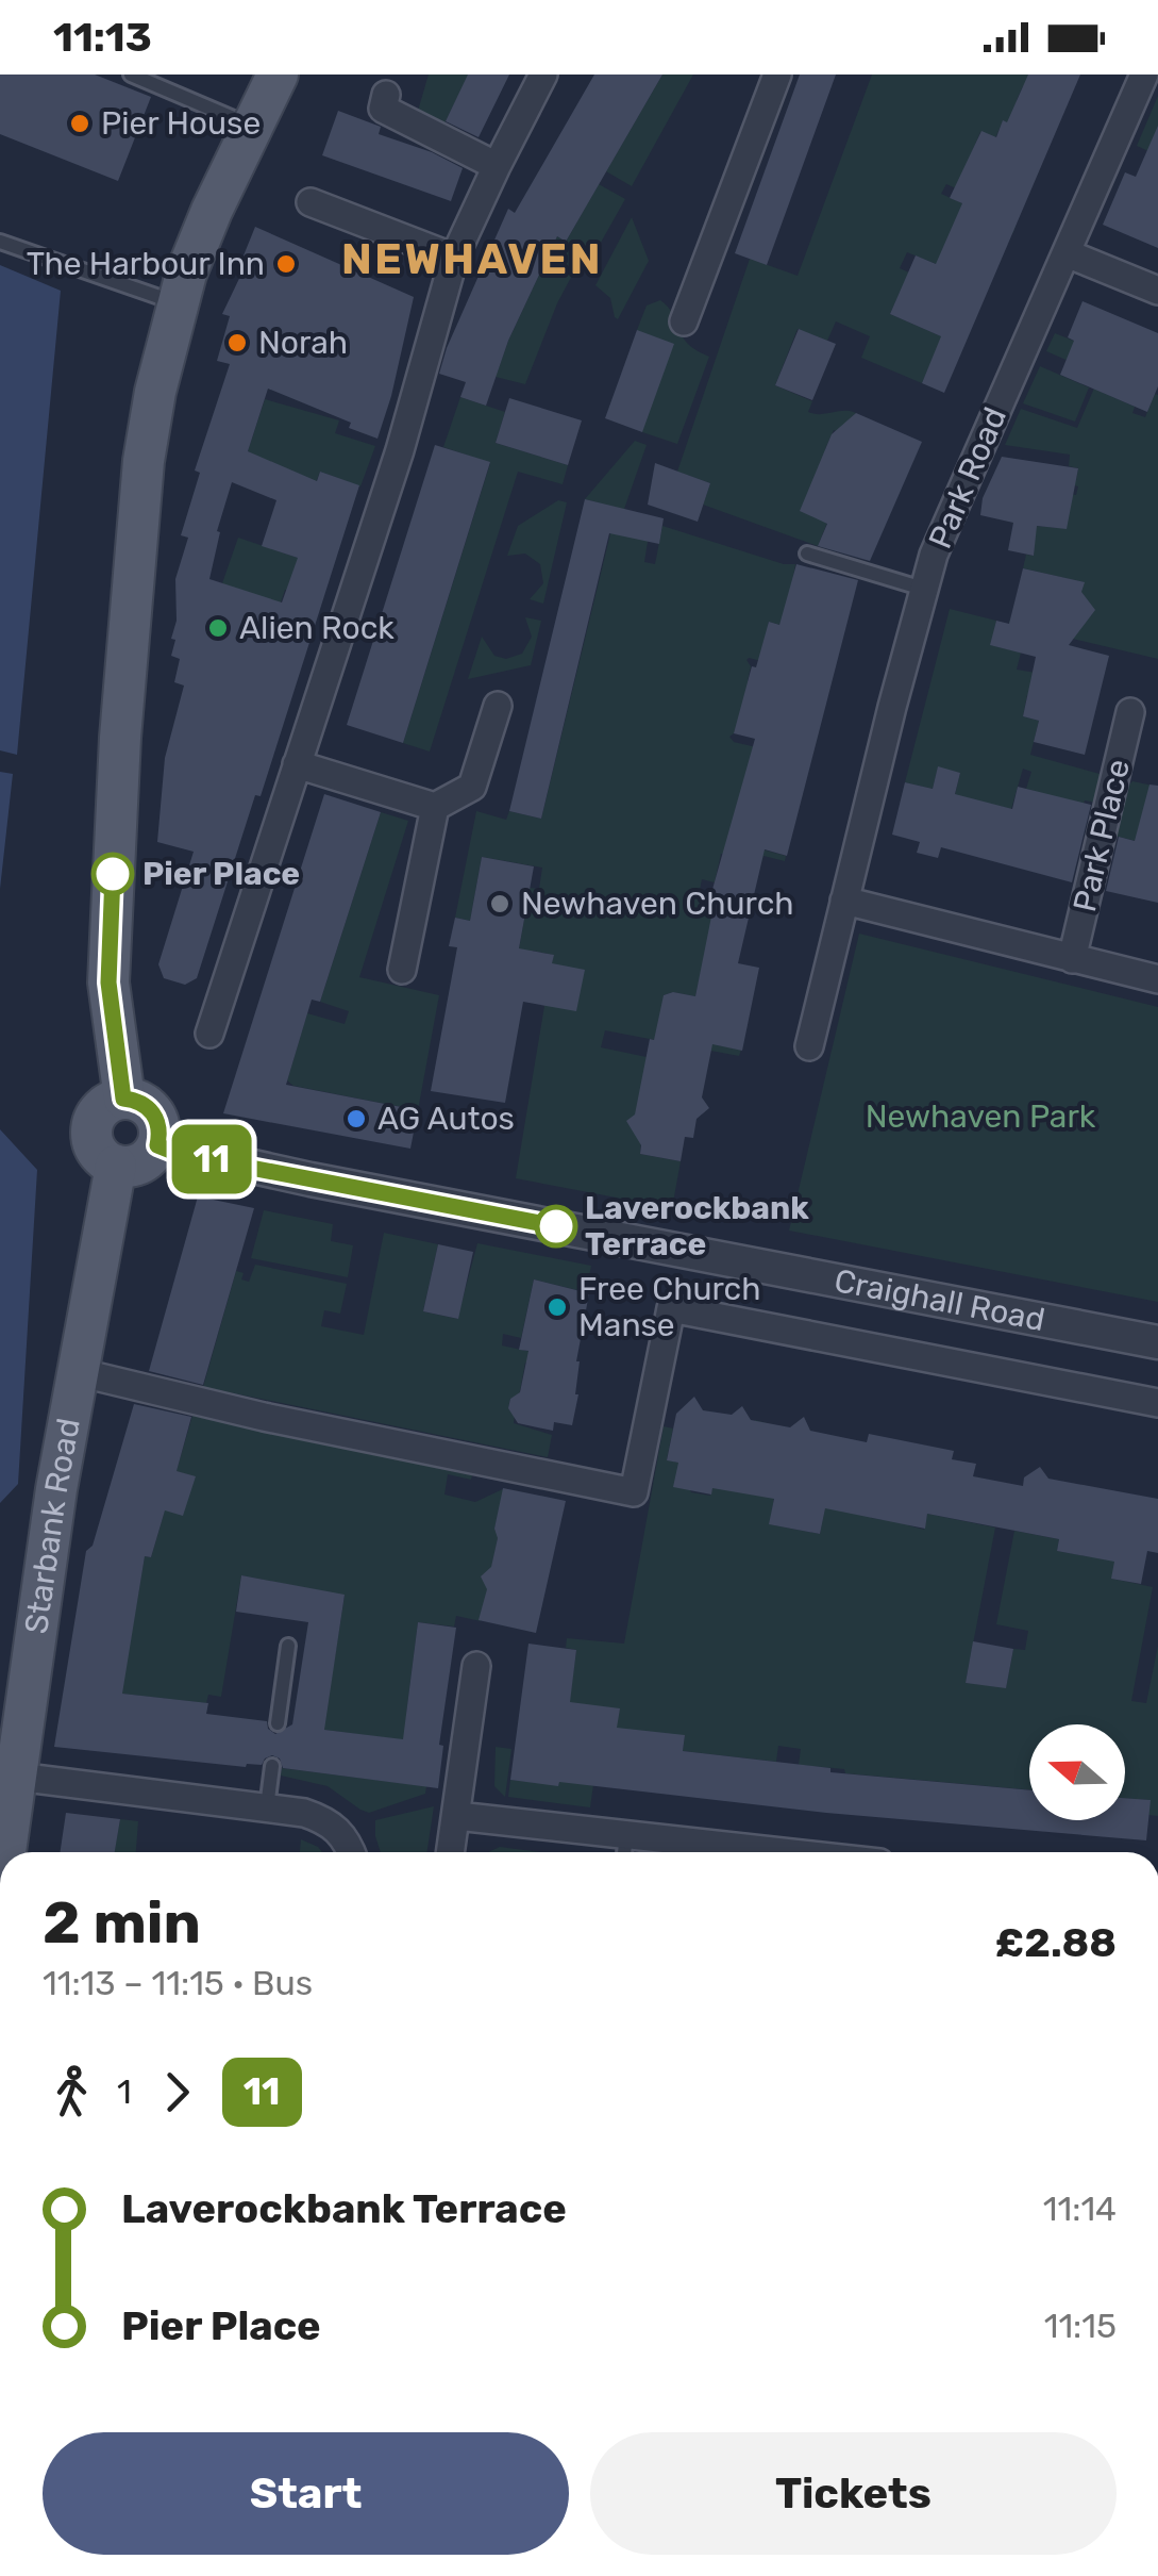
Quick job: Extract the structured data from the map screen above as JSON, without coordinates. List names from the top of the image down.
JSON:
{
  "streets": {
    "main road": ["Starbank Road"],
    "street": ["Park Road", "Park Place", "Craighall Road"]
  },
  "crossings": [
    ["Craighall Road", "Starbank Road"]
  ],
  "districts": ["NEWHAVEN"],
  "parks": ["Newhaven Park"],
  "places": [
    "Pier House",
    "The Harbour Inn",
    "Norah",
    "Alien Rock",
    "Pier Place",
    "Newhaven Church",
    "AG Autos",
    "Laverockbank Terrace",
    "Free Church Manse"
  ],
  "lines": ["bus line 11"],
  "north": "left",
  "page": {
    "status": "11:13",
    "on_map": "11",
    "heading": ["2 min", "11:13 – 11:15 · Bus", "£2.88"],
    "legs": ["1", "11"],
    "list": [
      {
        "name": "Laverockbank Terrace",
        "value": "11:14"
      },
      {
        "name": "Pier Place",
        "value": "11:15"
      }
    ],
    "buttons": ["Start", "Tickets"]
  }
}
